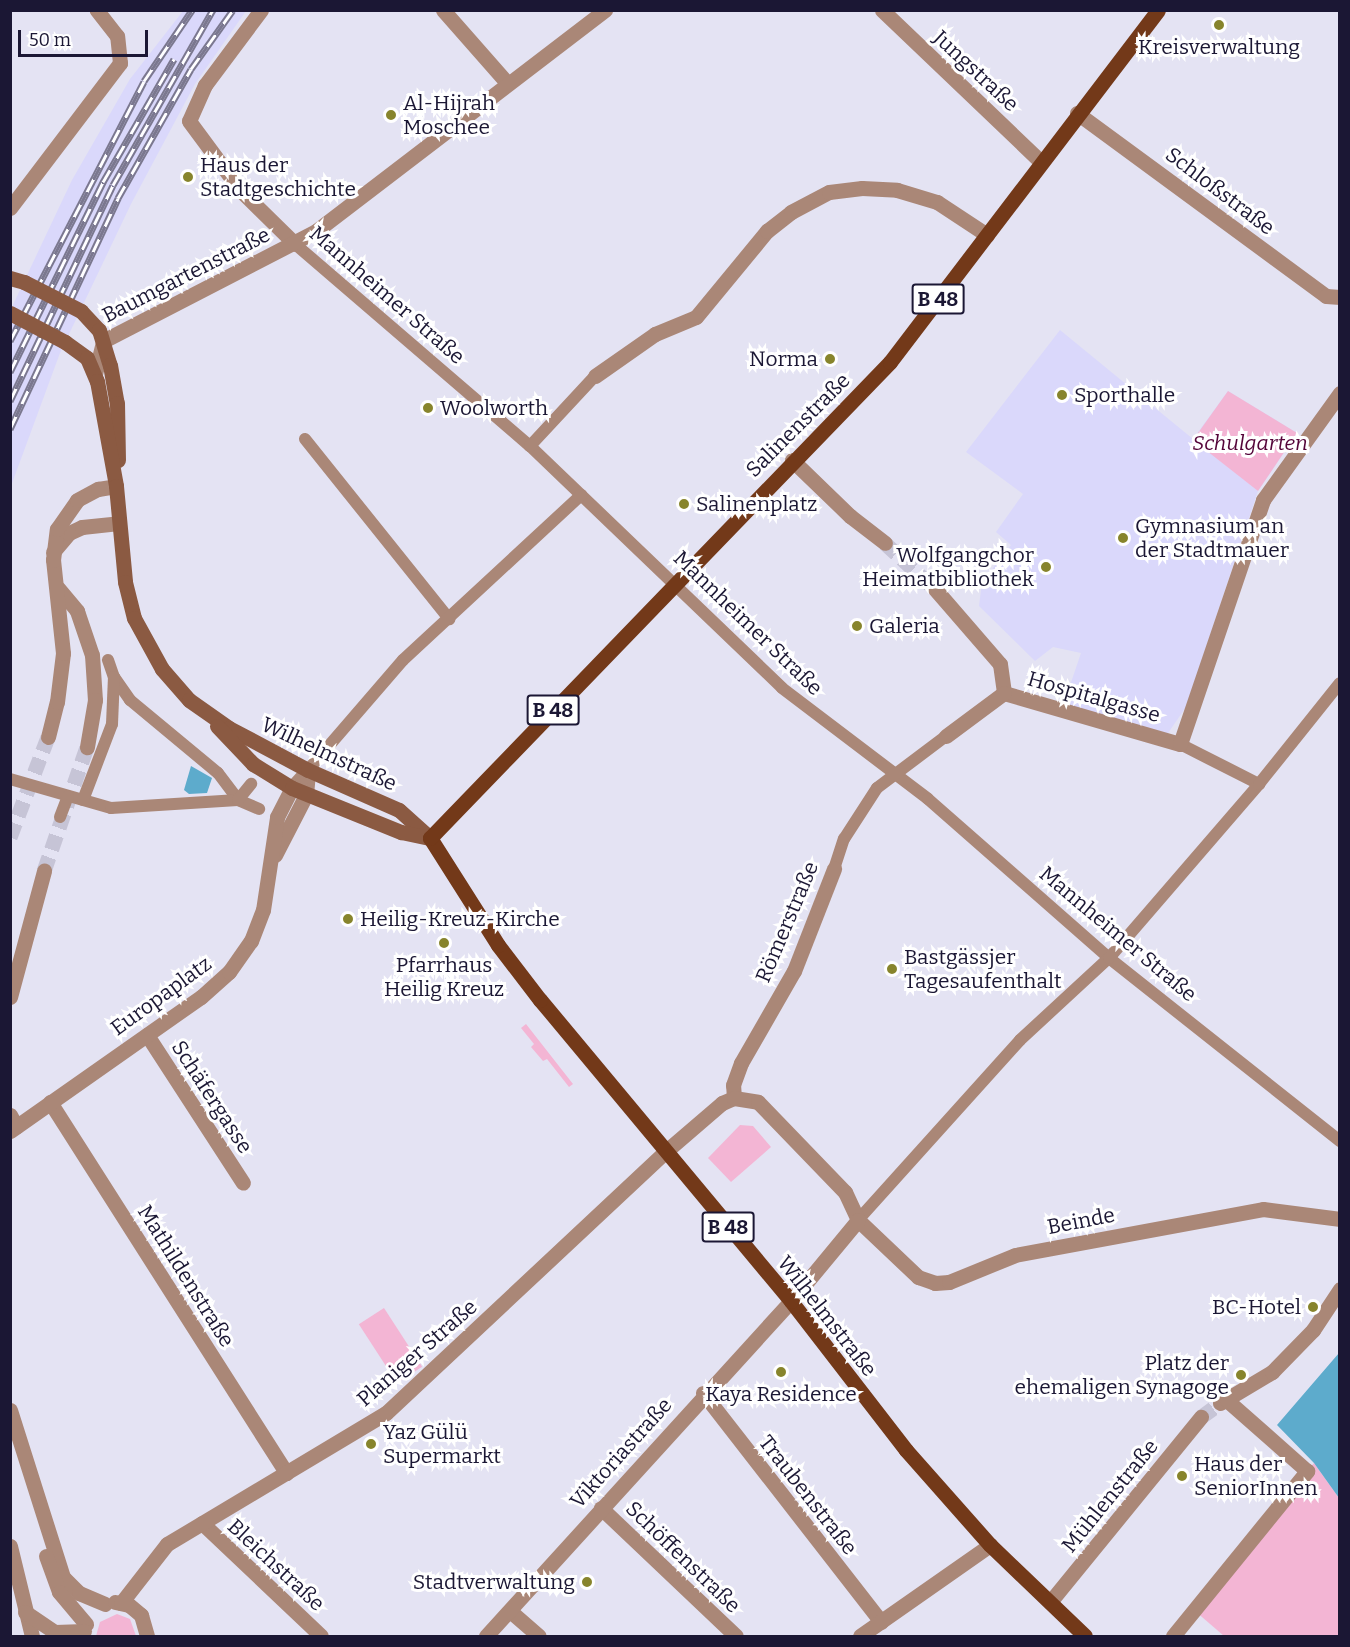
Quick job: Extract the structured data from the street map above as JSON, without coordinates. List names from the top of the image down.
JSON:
{
  "streets": {
    "main road": ["B 48", "Salinenstraße", "Wilhelmstraße"],
    "street": [
      "Jungstraße",
      "Schloßstraße",
      "Baumgartenstraße",
      "Mannheimer Straße",
      "Hospitalgasse",
      "Römerstraße",
      "Europaplatz",
      "Schäfergasse",
      "Beinde",
      "Mathildenstraße",
      "Planiger Straße",
      "Viktoriastraße",
      "Traubenstraße",
      "Mühlenstraße",
      "Schöffenstraße",
      "Bleichstraße"
    ]
  },
  "crossings": [
    ["Jungstraße", "Salinenstraße"],
    ["Schloßstraße", "Salinenstraße"],
    ["Baumgartenstraße", "Mannheimer Straße"],
    ["Baumgartenstraße", "Wilhelmstraße"],
    ["Mannheimer Straße", "Salinenstraße"],
    ["Mannheimer Straße", "Hospitalgasse"],
    ["Mannheimer Straße", "Römerstraße"],
    ["Salinenstraße", "Wilhelmstraße"],
    ["Hospitalgasse", "Römerstraße"],
    ["Wilhelmstraße", "Europaplatz"],
    ["Wilhelmstraße", "Planiger Straße"],
    ["Wilhelmstraße", "Viktoriastraße"],
    ["Wilhelmstraße", "Mühlenstraße"],
    ["Römerstraße", "Planiger Straße"],
    ["Europaplatz", "Schäfergasse"],
    ["Europaplatz", "Mathildenstraße"],
    ["Beinde", "Viktoriastraße"],
    ["Mathildenstraße", "Planiger Straße"],
    ["Planiger Straße", "Bleichstraße"],
    ["Viktoriastraße", "Traubenstraße"],
    ["Viktoriastraße", "Schöffenstraße"]
  ],
  "parks": ["Schulgarten"],
  "places": [
    "Kreisverwaltung",
    "Al-Hijrah Moschee",
    "Haus der Stadtgeschichte",
    "Norma",
    "Sporthalle",
    "Woolworth",
    "Salinenplatz",
    "Gymnasium an der Stadtmauer",
    "Wolfgangchor Heimatbibliothek",
    "Galeria",
    "Heilig-Kreuz-Kirche",
    "Pfarrhaus Heilig Kreuz",
    "Bastgässjer Tagesaufenthalt",
    "BC-Hotel",
    "Kaya Residence",
    "Platz der ehemaligen Synagoge",
    "Yaz Gülü Supermarkt",
    "Haus der SeniorInnen",
    "Stadtverwaltung"
  ],
  "scale_bar": "50 m"
}
